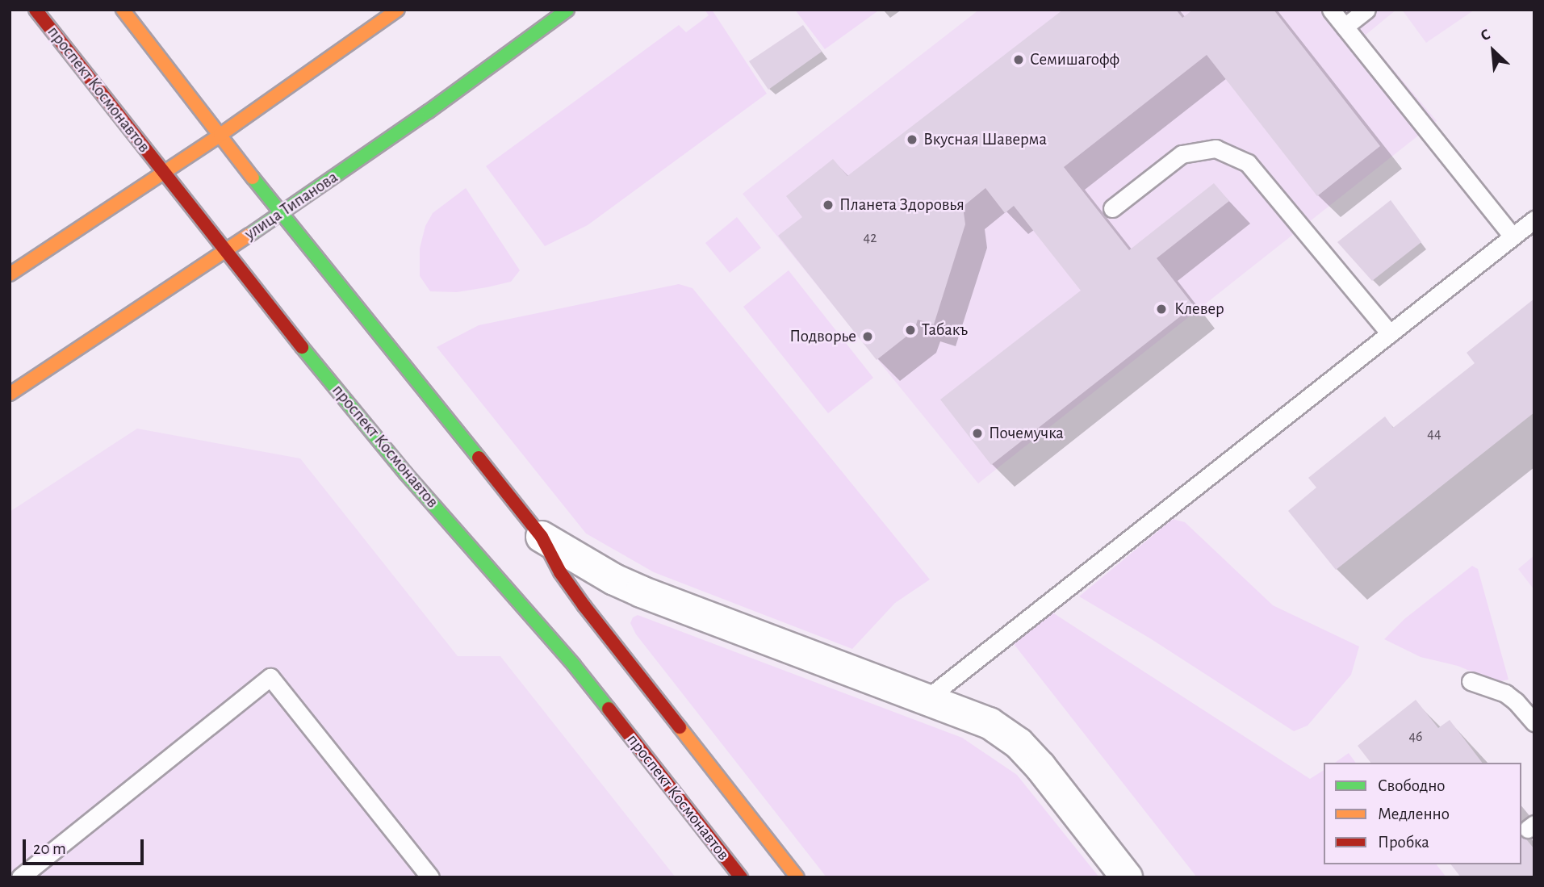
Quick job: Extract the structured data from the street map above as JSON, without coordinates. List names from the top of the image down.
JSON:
{
  "streets": {
    "street": ["проспект Космонавтов", "улица Типанова"]
  },
  "crossings": [
    ["проспект Космонавтов", "улица Типанова"]
  ],
  "places": [
    "Семишагофф",
    "Вкусная Шаверма",
    "Планета Здоровья",
    "Клевер",
    "Табакъ",
    "Подворье",
    "Почемучка"
  ],
  "house_numbers": ["42", "44", "46"],
  "legend": ["Свободно", "Медленно", "Пробка"],
  "scale_bar": "20 m",
  "north": "top left"
}
